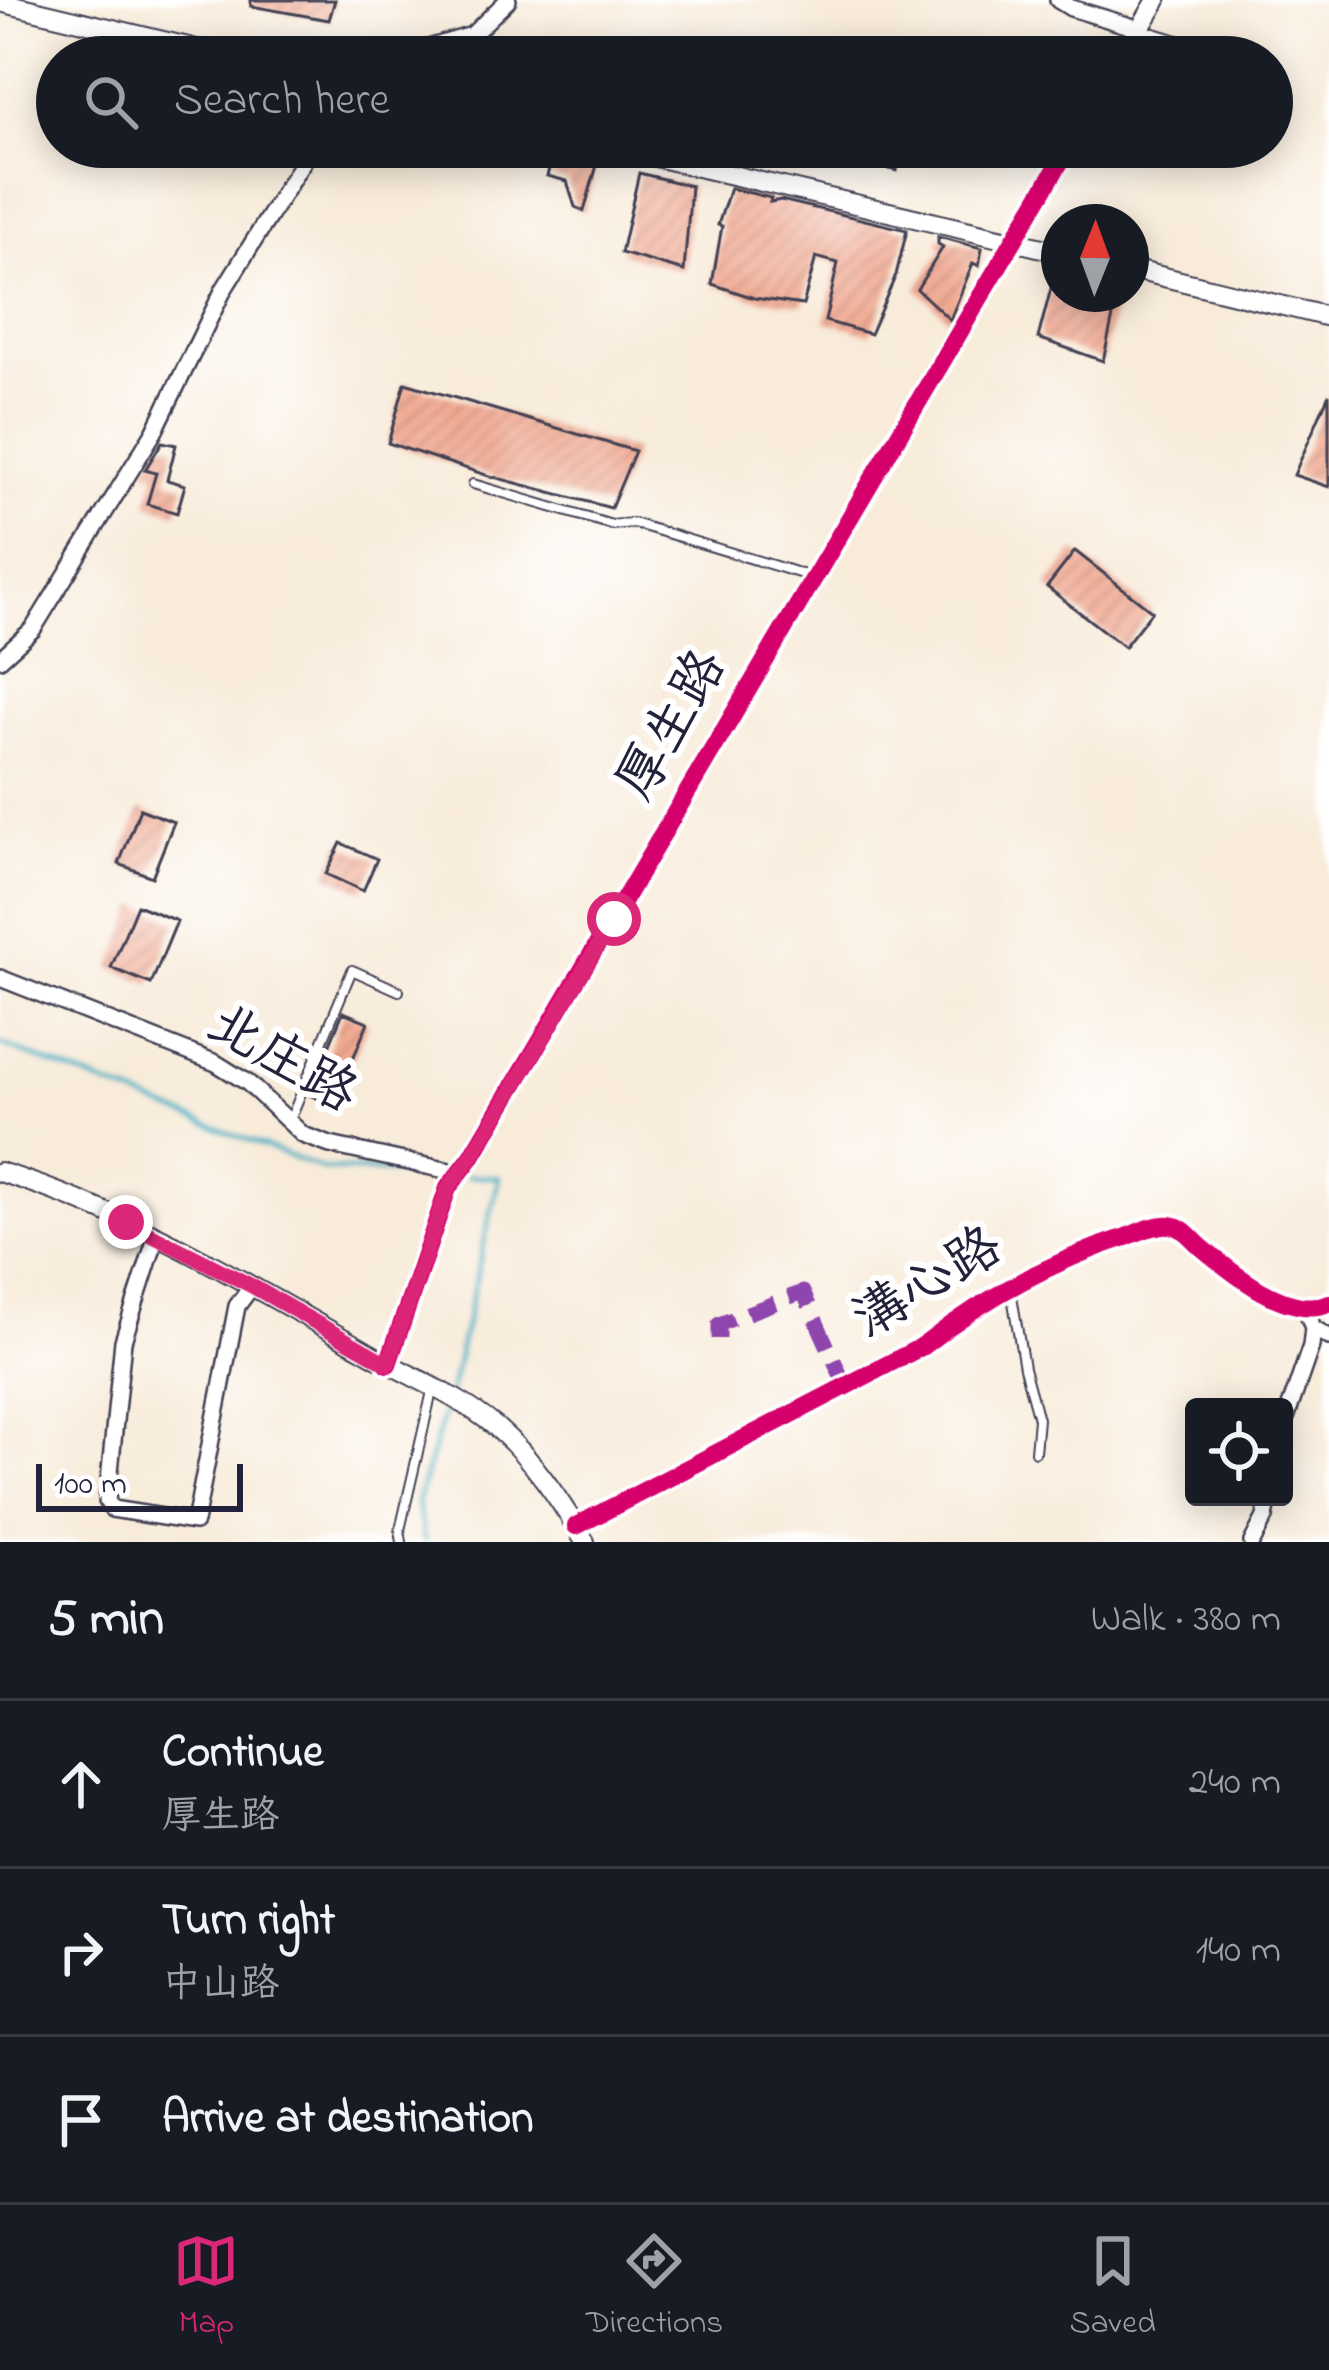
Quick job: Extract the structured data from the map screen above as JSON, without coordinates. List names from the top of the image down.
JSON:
{
  "streets": {
    "street": ["厚生路", "北庄路", "溝心路"]
  },
  "crossings": [
    ["厚生路", "北庄路"]
  ],
  "scale_bar": "100 m",
  "north": "top",
  "page": {
    "search": "Search here",
    "scale": "100 m",
    "heading": ["5 min", "Walk · 380 m"],
    "list": [
      ["Continue", "厚生路", "240 m"],
      ["Turn right", "中山路", "140 m"],
      "Arrive at destination"
    ],
    "nav": ["Map", "Directions", "Saved"]
  }
}
